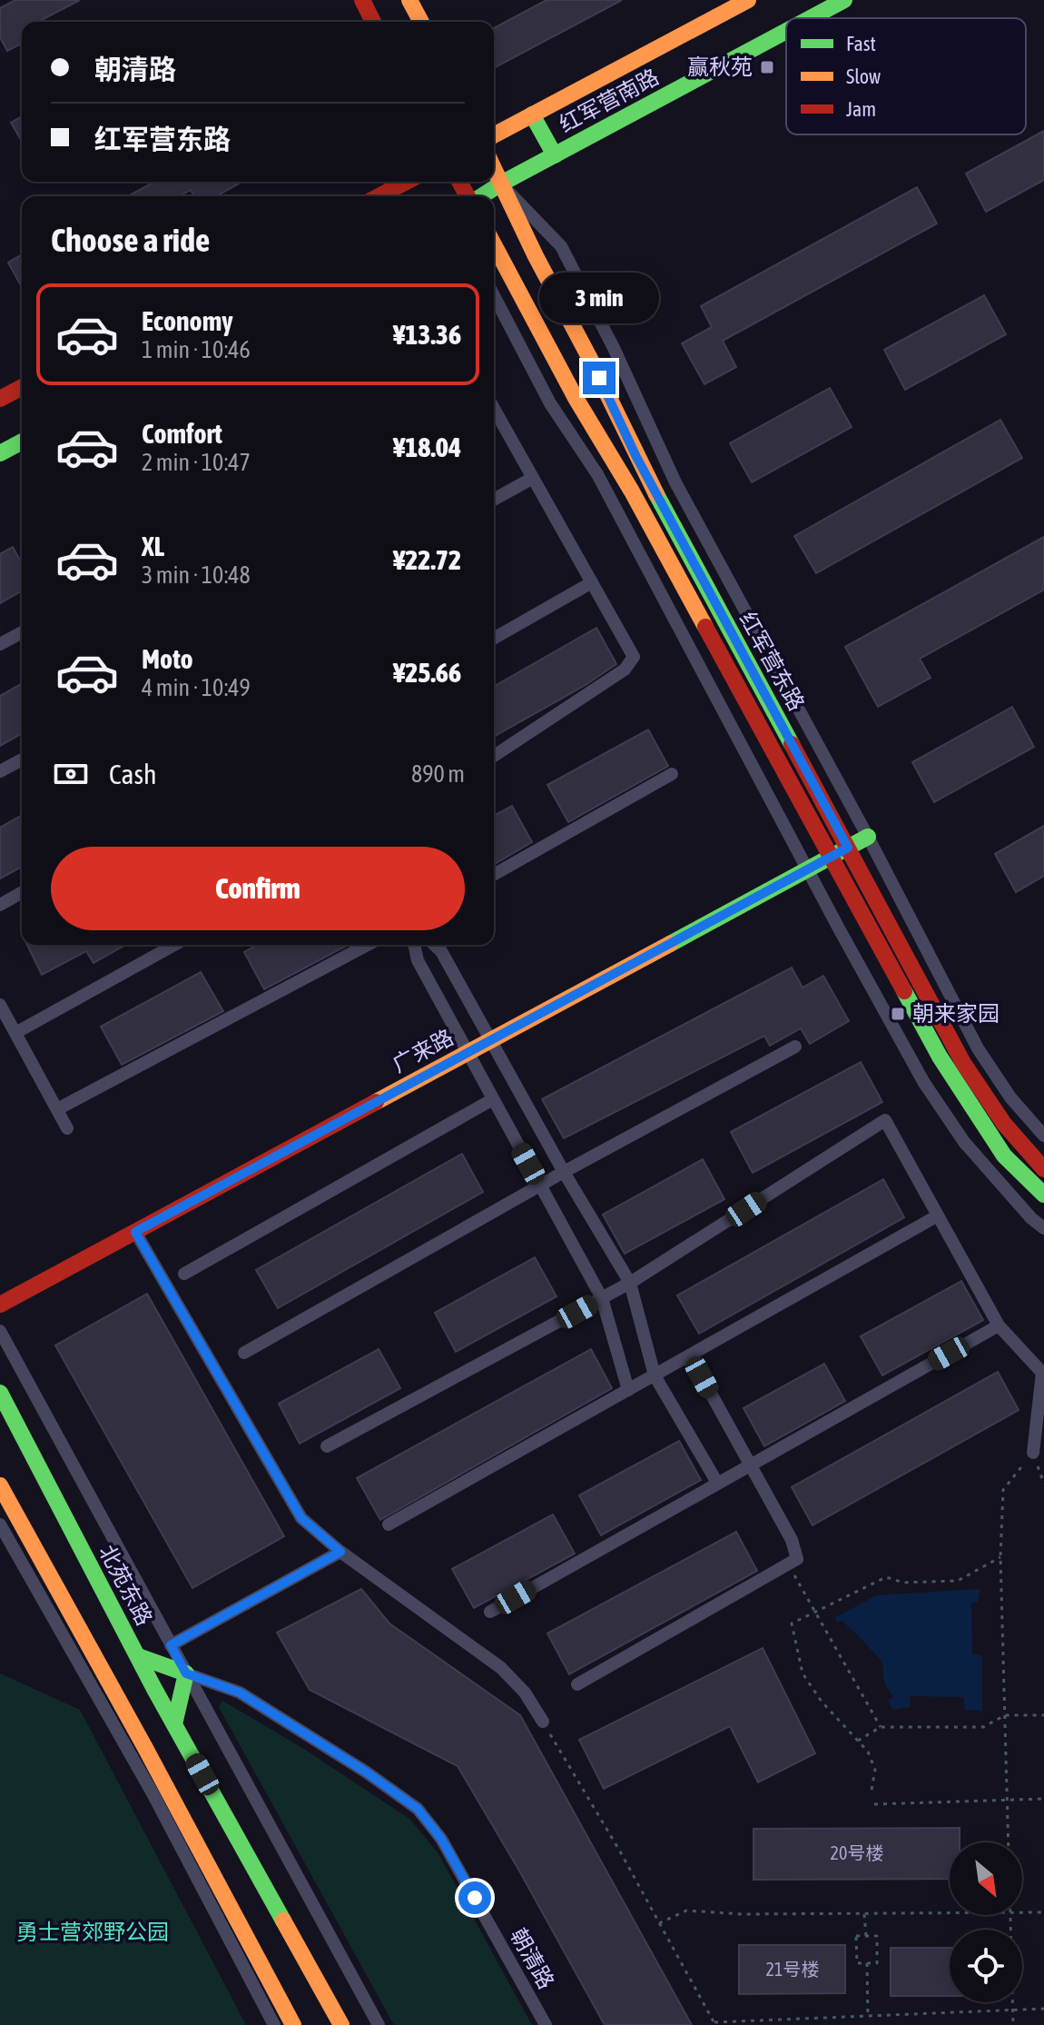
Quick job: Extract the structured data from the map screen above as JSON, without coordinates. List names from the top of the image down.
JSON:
{
  "streets": {
    "street": [
      "红军营南路",
      "红军营东路",
      "广来路",
      "北苑东路",
      "朝清路"
    ]
  },
  "crossings": [
    ["红军营南路", "红军营东路"],
    ["红军营东路", "广来路"]
  ],
  "parks": ["勇士营郊野公园"],
  "places": {
    "transit": ["赢秋苑", "朝来家园"]
  },
  "house_numbers": ["20号楼", "21号楼"],
  "legend": ["Fast", "Slow", "Jam"],
  "north": "bottom right",
  "page": {
    "banner": ["朝清路", "红军营东路"],
    "heading": "Choose a ride",
    "bubble": "3 min",
    "list": [
      {
        "name": "Economy",
        "note": "1 min · 10:46",
        "value": "¥13.36"
      },
      {
        "name": "Comfort",
        "note": "2 min · 10:47",
        "value": "¥18.04"
      },
      {
        "name": "XL",
        "note": "3 min · 10:48",
        "value": "¥22.72"
      },
      {
        "name": "Moto",
        "note": "4 min · 10:49",
        "value": "¥25.66"
      }
    ],
    "pay": ["Cash", "890 m"],
    "buttons": "Confirm"
  }
}
